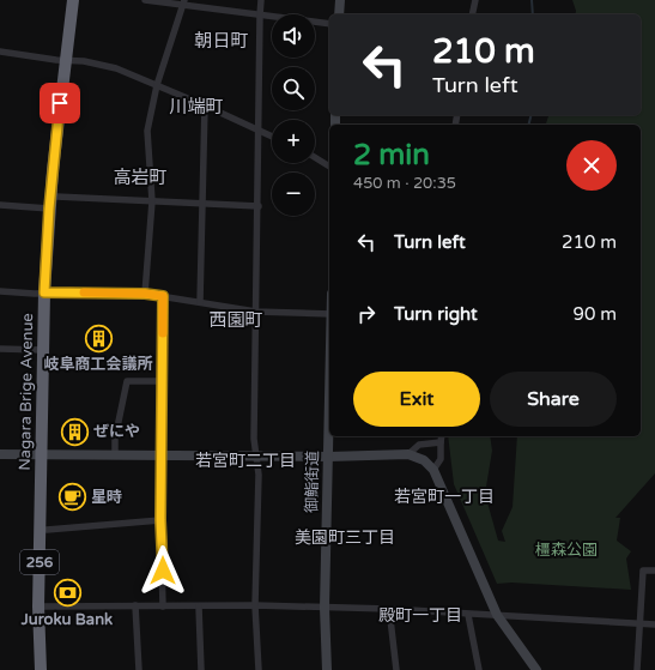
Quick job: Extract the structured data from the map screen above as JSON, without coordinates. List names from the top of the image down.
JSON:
{
  "streets": {
    "highway": ["Nagara Brige Avenue", "256"],
    "street": ["御鮨街道"]
  },
  "districts": [
    "朝日町",
    "川端町",
    "高岩町",
    "西園町",
    "若宮町二丁目",
    "若宮町一丁目",
    "美園町三丁目",
    "殿町一丁目"
  ],
  "parks": ["橿森公園"],
  "places": {
    "building": ["岐阜商工会議所", "ぜにや"],
    "cafe": ["星時"],
    "bank": ["Juroku Bank"]
  },
  "page": {
    "map_buttons": ["+", "−"],
    "turn": ["210 m", "Turn left"],
    "heading": ["2 min", "450 m · 20:35"],
    "list": [
      {
        "name": "Turn left",
        "value": "210 m"
      },
      {
        "name": "Turn right",
        "value": "90 m"
      }
    ],
    "buttons": ["Exit", "Share"]
  }
}
